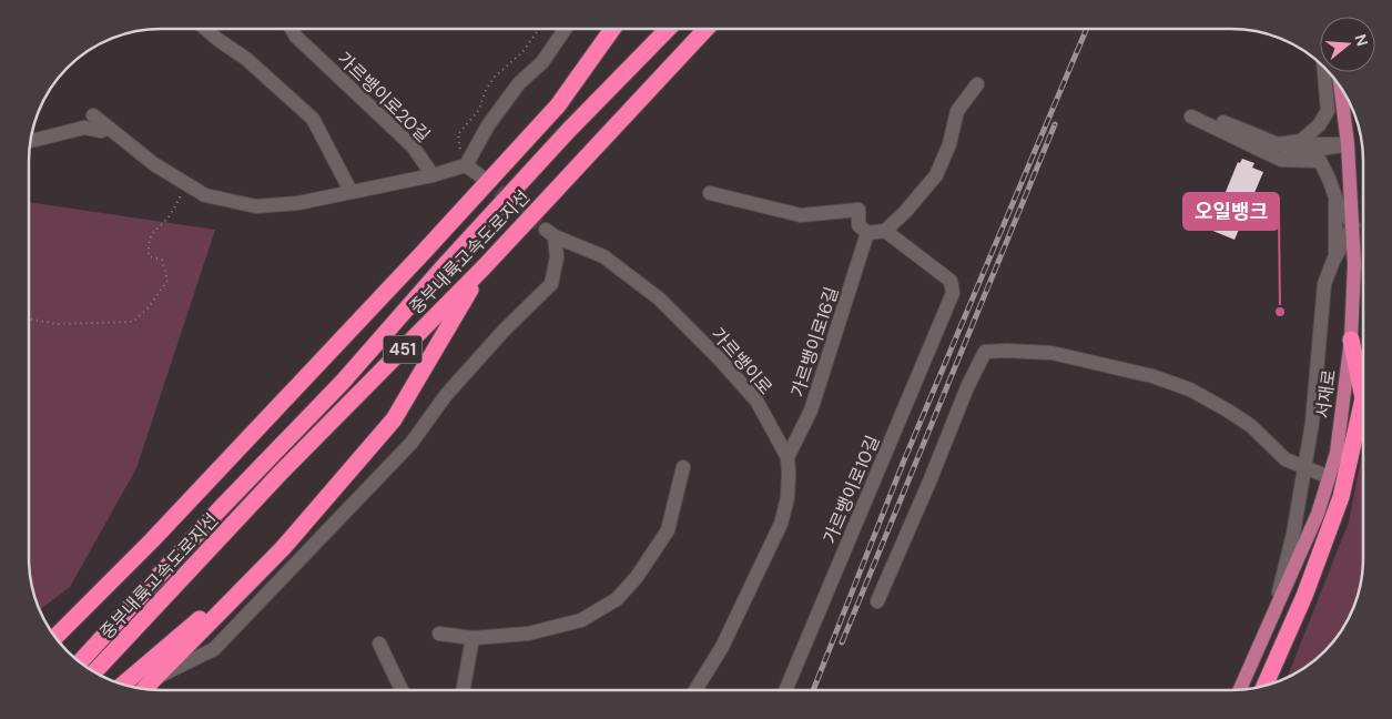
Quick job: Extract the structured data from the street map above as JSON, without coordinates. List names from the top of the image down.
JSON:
{
  "streets": {
    "highway": ["중부내륙고속도로지선", "451"],
    "main road": ["서재로"],
    "street": [
      "가르뱅이로20길",
      "가르뱅이로16길",
      "가르뱅이로",
      "가르뱅이로10길"
    ]
  },
  "crossings": [
    ["가르뱅이로16길", "가르뱅이로"]
  ],
  "places": ["오일뱅크"],
  "north": "right"
}
